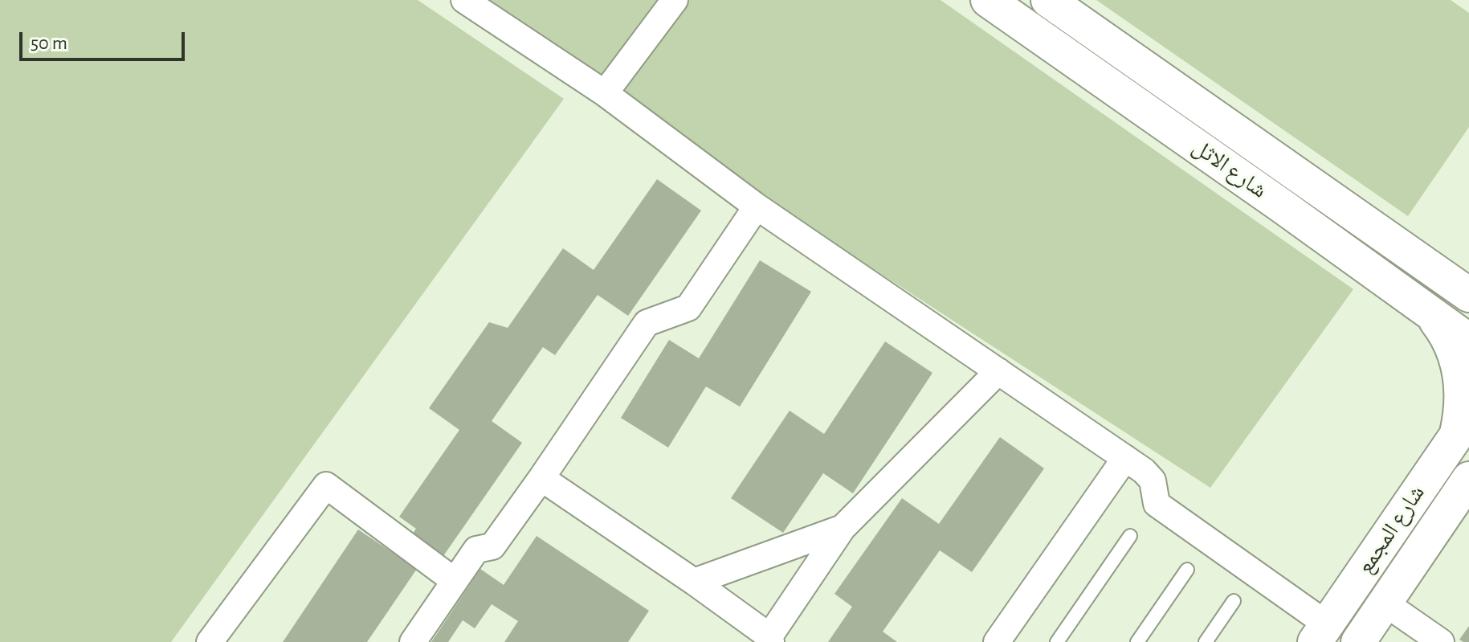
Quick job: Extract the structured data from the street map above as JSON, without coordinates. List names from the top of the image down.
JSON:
{
  "streets": {
    "street": ["شارع الاثل", "شارع المجمع"]
  },
  "scale_bar": "50 m"
}
